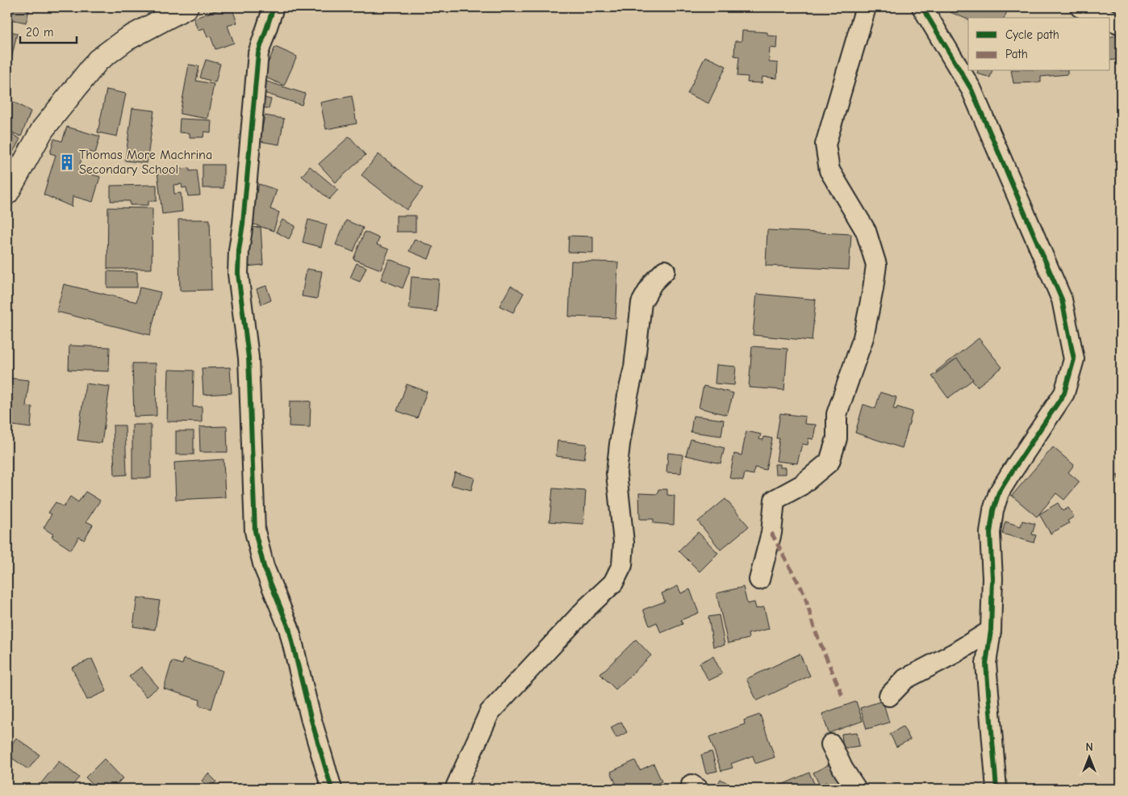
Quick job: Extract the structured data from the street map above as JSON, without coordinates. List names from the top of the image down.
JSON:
{
  "places": {
    "building": ["Thomas More Machrina Secondary School"]
  },
  "legend": ["Cycle path", "Path"],
  "scale_bar": "20 m",
  "north": "top"
}
